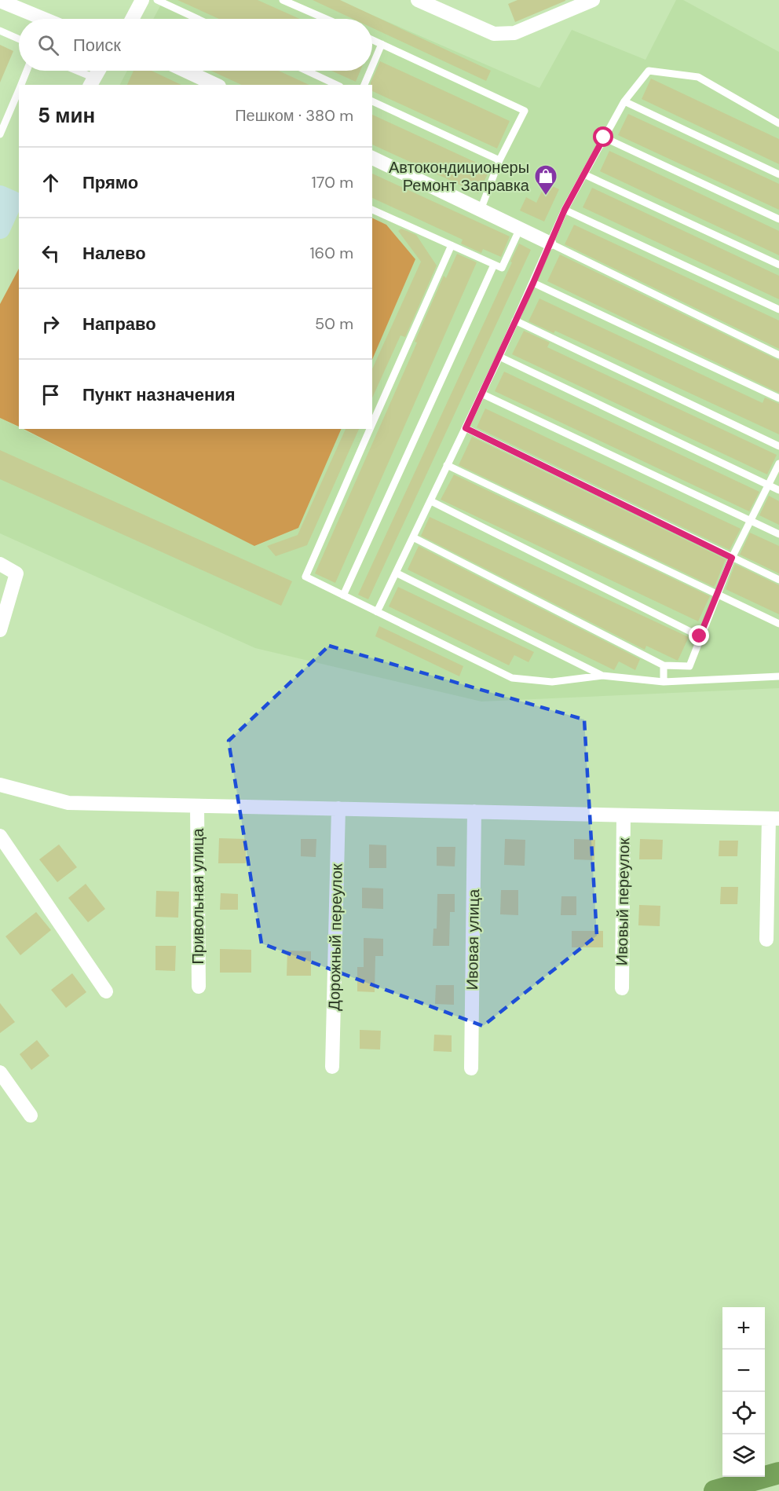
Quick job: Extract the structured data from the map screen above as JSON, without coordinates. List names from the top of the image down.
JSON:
{
  "streets": {
    "street": [
      "Привольная улица",
      "Ивовый переулок",
      "Дорожный переулок",
      "Ивовая улица"
    ]
  },
  "places": {
    "shop": ["Автокондиционеры Ремонт Заправка"]
  },
  "page": {
    "search": "Поиск",
    "heading": ["5 мин", "Пешком · 380 m"],
    "list": [
      ["Прямо", "170 m"],
      ["Налево", "160 m"],
      ["Направо", "50 m"],
      "Пункт назначения"
    ],
    "map_buttons": ["+", "−"]
  }
}
